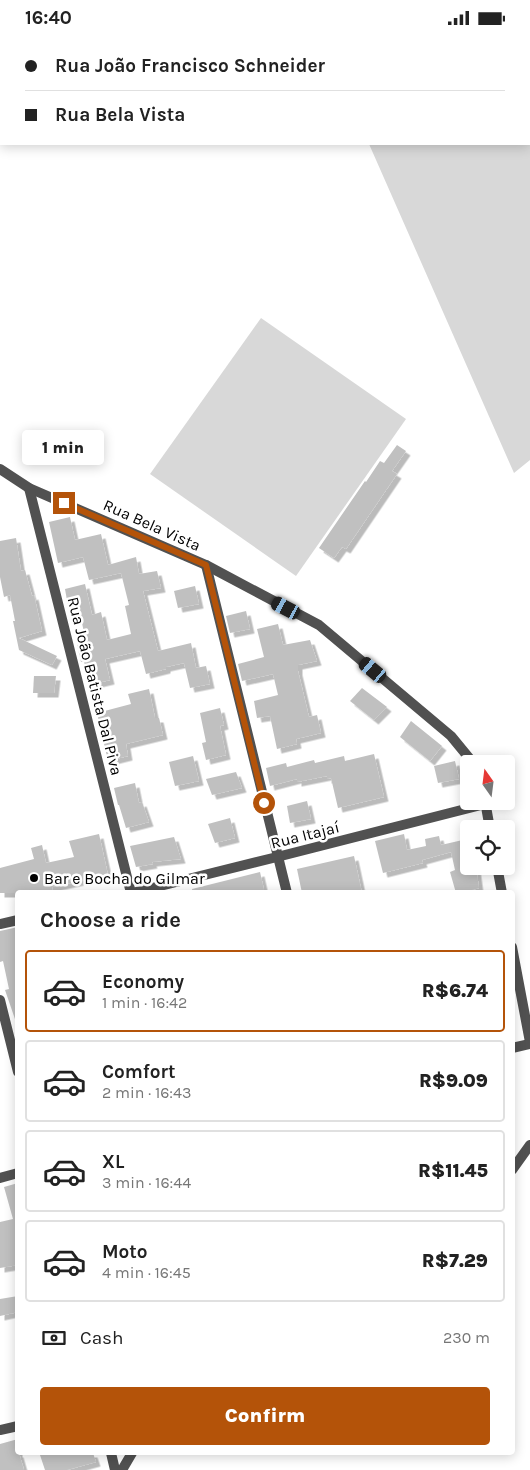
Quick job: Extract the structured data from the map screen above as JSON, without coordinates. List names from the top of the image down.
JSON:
{
  "streets": {
    "street": ["Rua Bela Vista", "Rua João Batista Dal Piva", "Rua Itajaí"]
  },
  "crossings": [
    ["Rua Bela Vista", "Rua João Batista Dal Piva"]
  ],
  "places": ["Bar e Bocha do Gilmar"],
  "north": "top",
  "page": {
    "status": "16:40",
    "banner": ["Rua João Francisco Schneider", "Rua Bela Vista"],
    "bubble": "1 min",
    "heading": "Choose a ride",
    "list": [
      {
        "name": "Economy",
        "note": "1 min · 16:42",
        "value": "R$6.74"
      },
      {
        "name": "Comfort",
        "note": "2 min · 16:43",
        "value": "R$9.09"
      },
      {
        "name": "XL",
        "note": "3 min · 16:44",
        "value": "R$11.45"
      },
      {
        "name": "Moto",
        "note": "4 min · 16:45",
        "value": "R$7.29"
      }
    ],
    "pay": ["Cash", "230 m"],
    "buttons": "Confirm"
  }
}
